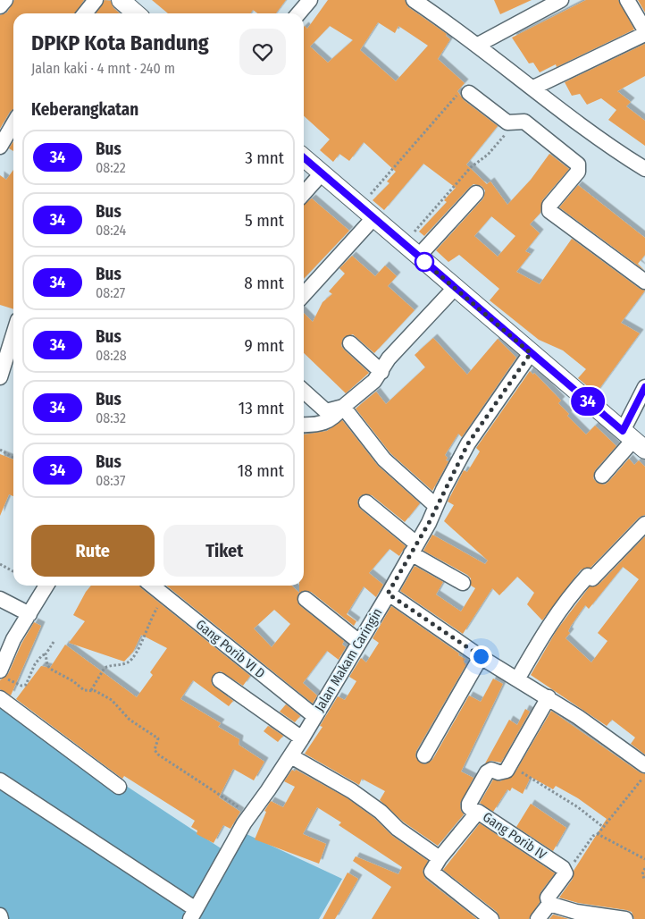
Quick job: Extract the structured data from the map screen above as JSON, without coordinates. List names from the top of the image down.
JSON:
{
  "streets": {
    "street": ["Gang Porib VI D", "Jalan Makam Caringin", "Gang Porib IV"]
  },
  "crossings": [
    ["Gang Porib VI D", "Jalan Makam Caringin"]
  ],
  "lines": ["bus line 34"],
  "page": {
    "on_map": "34",
    "heading": [
      ["DPKP Kota Bandung", "Jalan kaki · 4 mnt · 240 m"],
      "Keberangkatan"
    ],
    "list": [
      {
        "mark": "34",
        "name": "Bus",
        "note": "08:22",
        "value": "3 mnt"
      },
      {
        "mark": "34",
        "name": "Bus",
        "note": "08:24",
        "value": "5 mnt"
      },
      {
        "mark": "34",
        "name": "Bus",
        "note": "08:27",
        "value": "8 mnt"
      },
      {
        "mark": "34",
        "name": "Bus",
        "note": "08:28",
        "value": "9 mnt"
      },
      {
        "mark": "34",
        "name": "Bus",
        "note": "08:32",
        "value": "13 mnt"
      },
      {
        "mark": "34",
        "name": "Bus",
        "note": "08:37",
        "value": "18 mnt"
      }
    ],
    "buttons": ["Rute", "Tiket"]
  }
}
